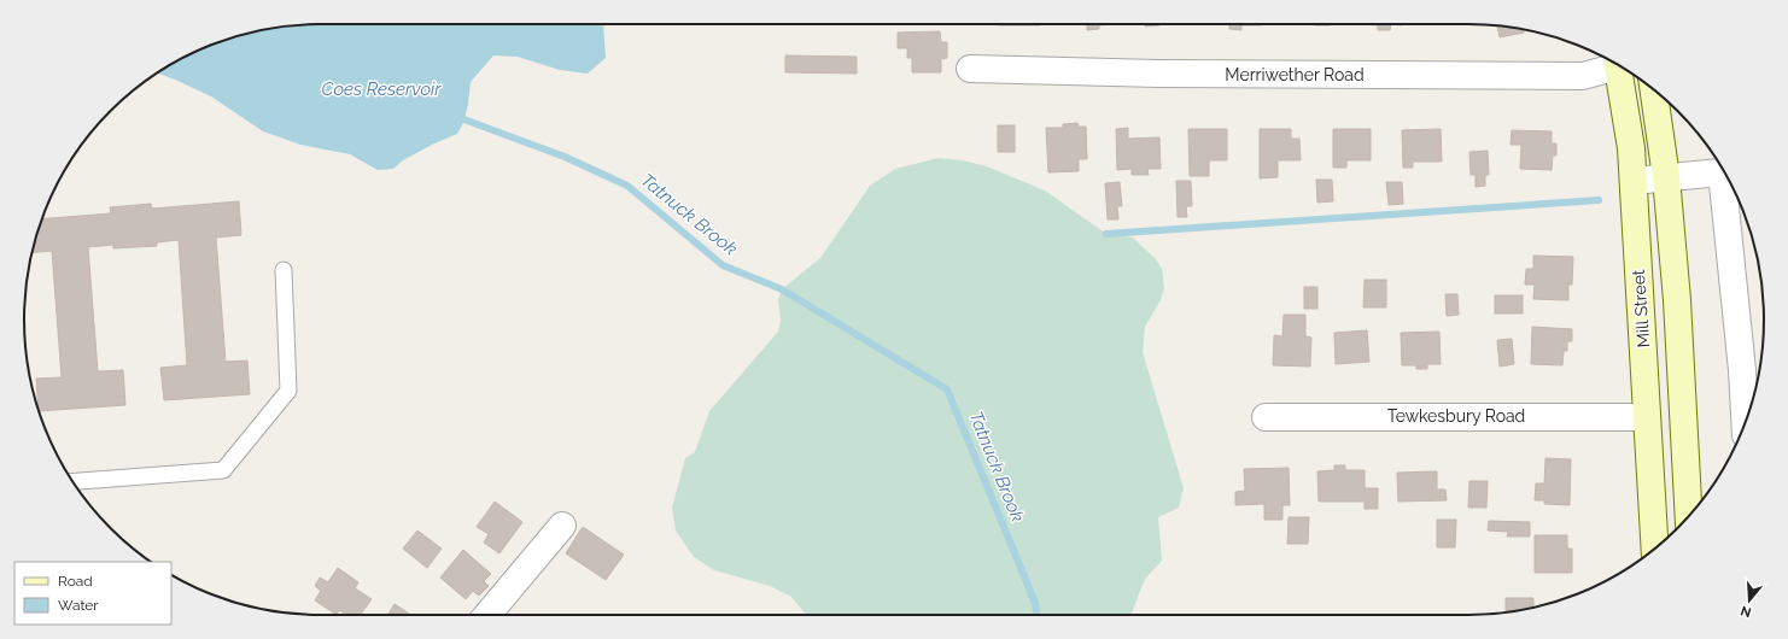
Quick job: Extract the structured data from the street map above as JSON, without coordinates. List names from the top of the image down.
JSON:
{
  "streets": {
    "main road": ["Mill Street"],
    "street": ["Merriwether Road", "Tewkesbury Road"]
  },
  "crossings": [
    ["Merriwether Road", "Mill Street"],
    ["Mill Street", "Tewkesbury Road"]
  ],
  "water": ["Coes Reservoir", "Tatnuck Brook"],
  "legend": ["Road", "Water"],
  "north": "bottom"
}
